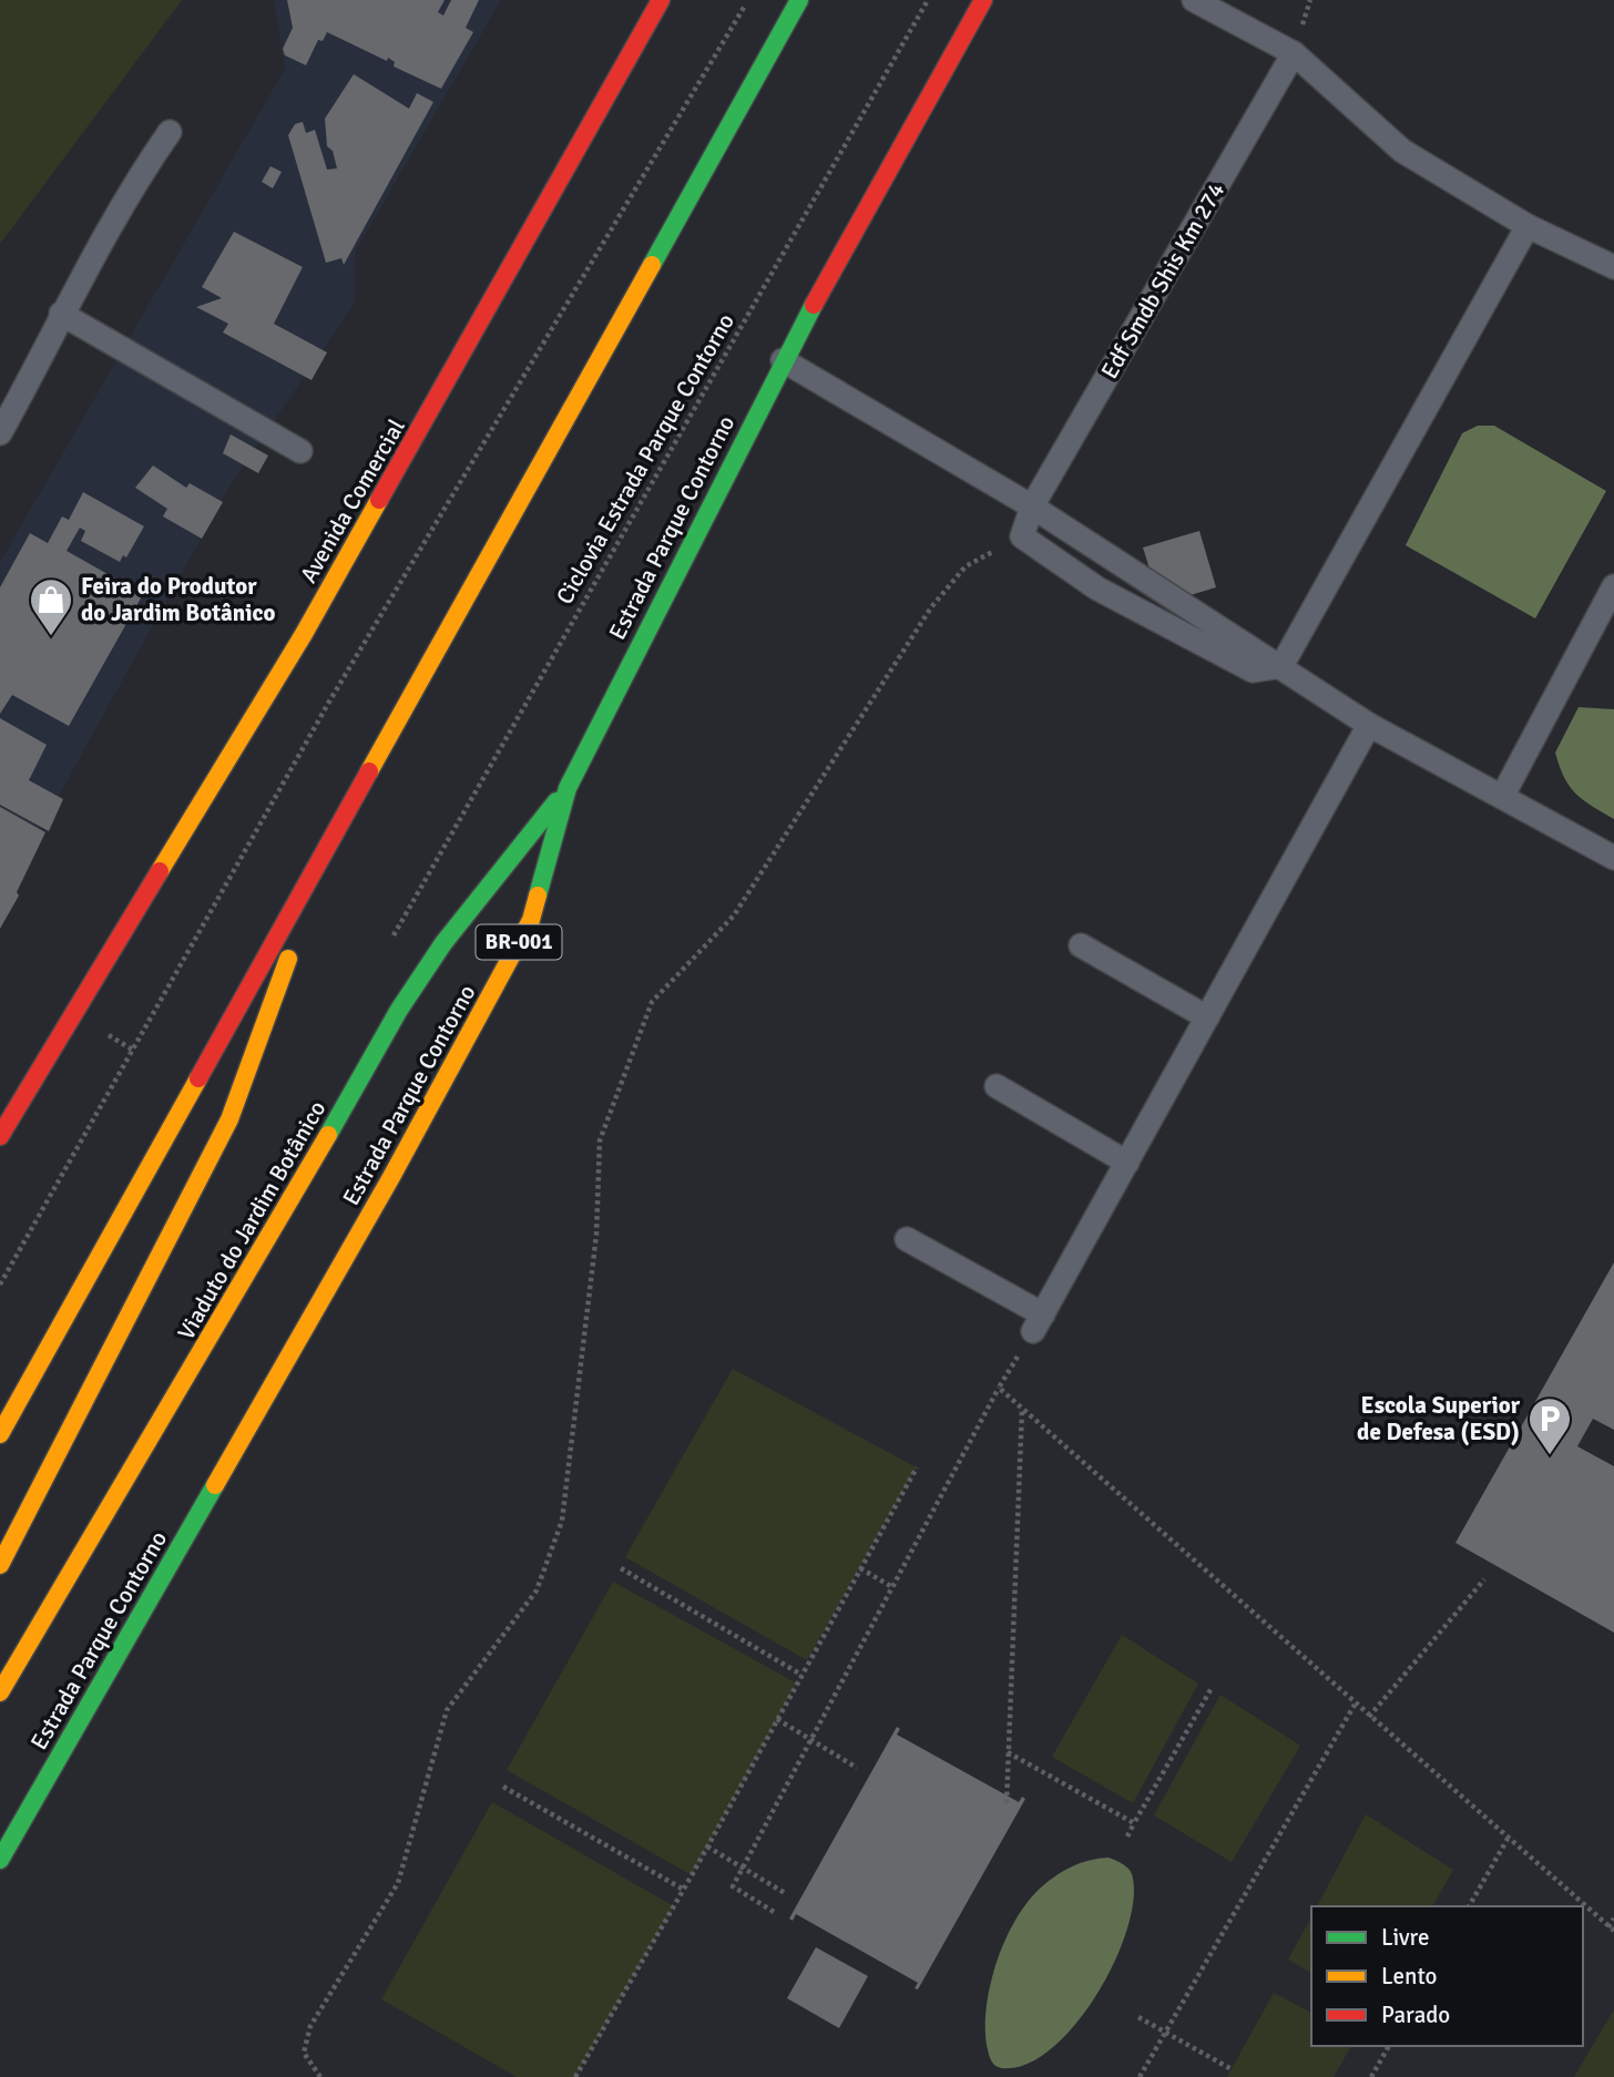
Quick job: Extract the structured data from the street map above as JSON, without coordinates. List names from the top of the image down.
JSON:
{
  "streets": {
    "main road": [
      "Avenida Comercial",
      "Estrada Parque Contorno",
      "BR-001",
      "Viaduto do Jardim Botânico"
    ],
    "lane": ["Edf Smdb Shis Km 274"],
    "path": ["Ciclovia Estrada Parque Contorno"]
  },
  "crossings": [
    ["Estrada Parque Contorno", "Viaduto do Jardim Botânico"]
  ],
  "places": {
    "shop": ["Feira do Produtor do Jardim Botânico"],
    "parking": ["Escola Superior de Defesa (ESD)"]
  },
  "legend": ["Livre", "Lento", "Parado"]
}
